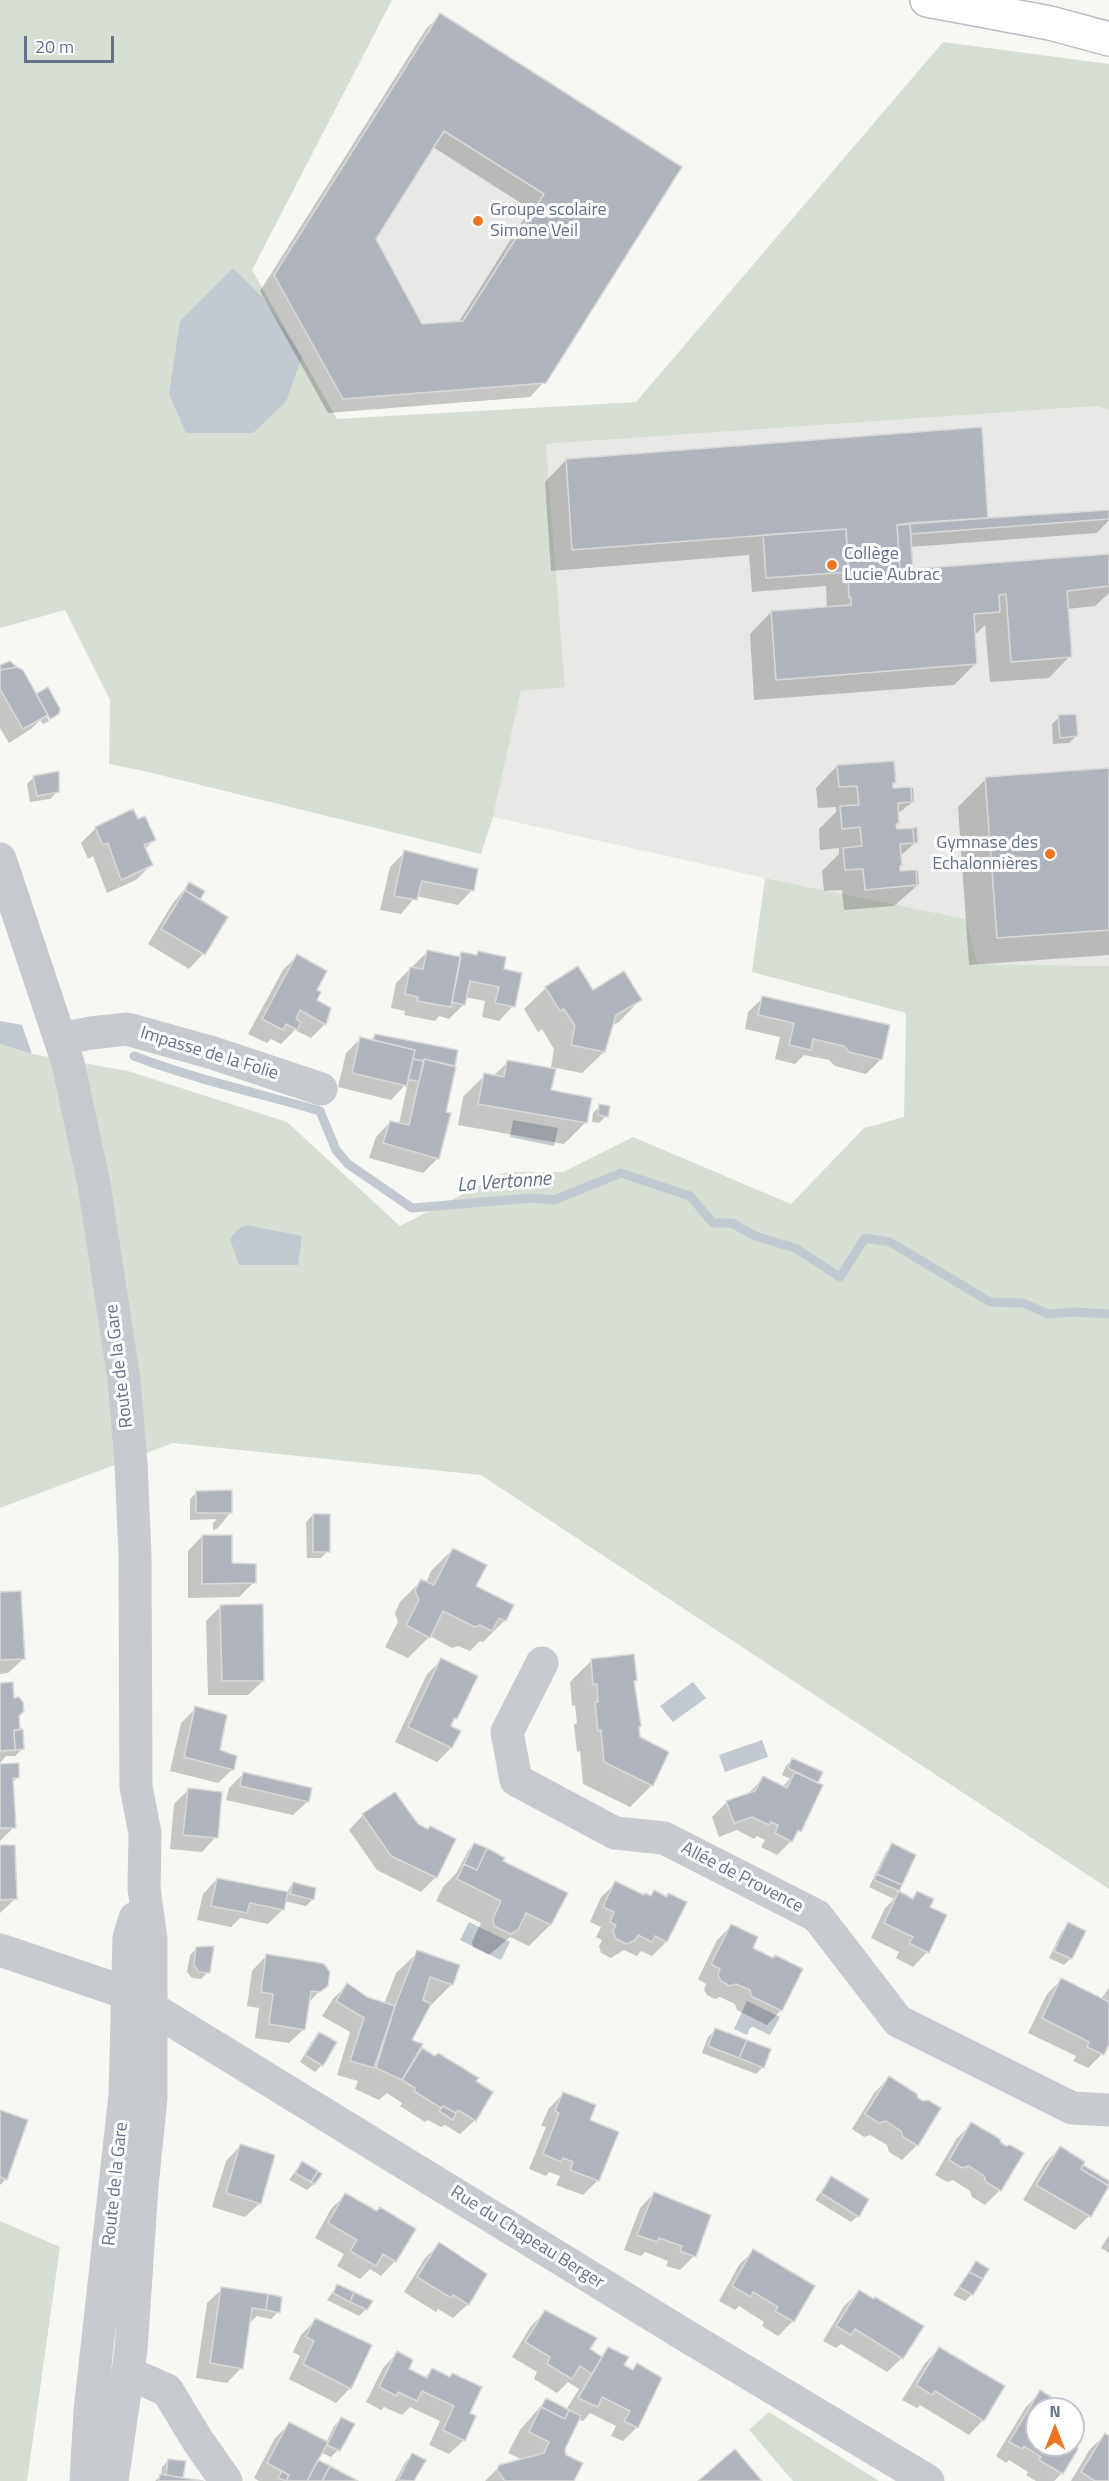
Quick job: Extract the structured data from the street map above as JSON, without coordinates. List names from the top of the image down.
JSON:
{
  "streets": {
    "street": [
      "Impasse de la Folie",
      "Route de la Gare",
      "Allée de Provence",
      "Rue du Chapeau Berger"
    ]
  },
  "crossings": [
    ["Impasse de la Folie", "Route de la Gare"],
    ["Route de la Gare", "Rue du Chapeau Berger"]
  ],
  "water": ["La Vertonne"],
  "places": ["Groupe scolaire Simone Veil", "Collège Lucie Aubrac", "Gymnase des Echalonnières"],
  "scale_bar": "20 m",
  "north": "top"
}
